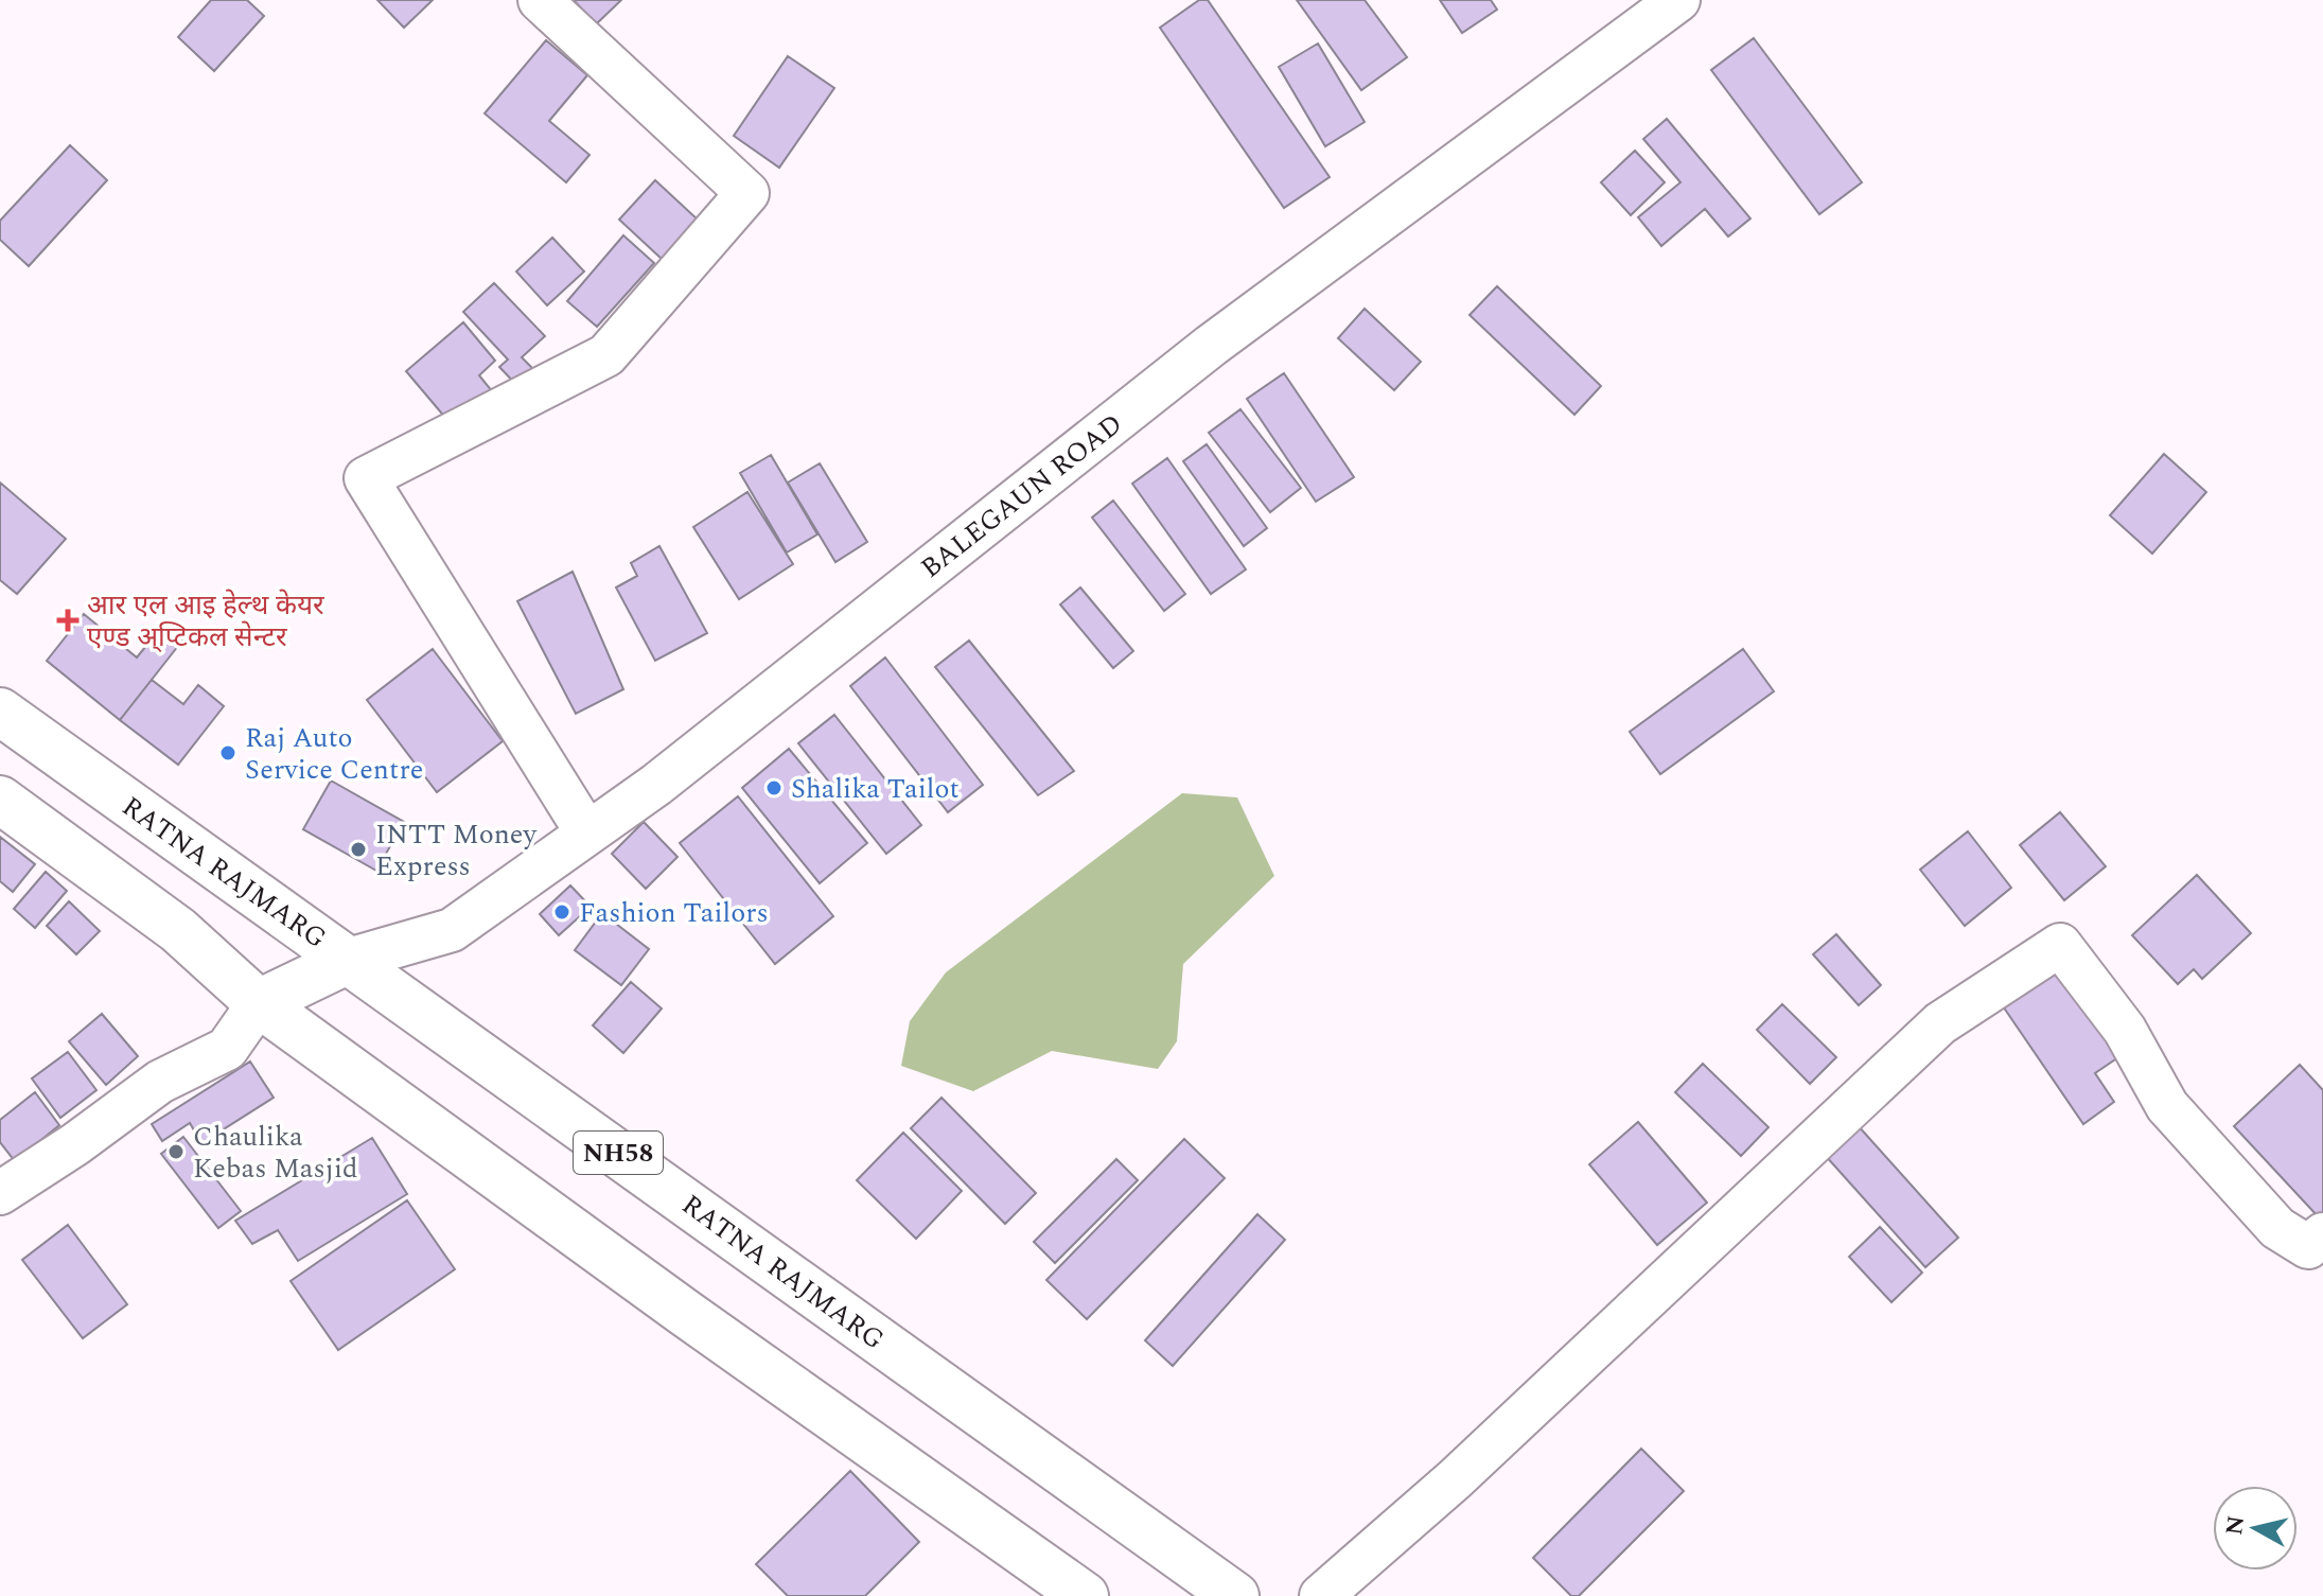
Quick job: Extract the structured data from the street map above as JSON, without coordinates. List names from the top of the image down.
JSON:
{
  "streets": {
    "main road": ["RATNA RAJMARG", "NH58"],
    "street": ["BALEGAUN ROAD"]
  },
  "crossings": [
    ["BALEGAUN ROAD", "RATNA RAJMARG"]
  ],
  "places": {
    "health": ["आर एल आइ हेल्थ केयर एण्ड अ्प्टिकल सेन्टर"],
    "other": [
      "Raj Auto Service Centre",
      "Shalika Tailot",
      "INTT Money Express",
      "Fashion Tailors",
      "Chaulika Kebas Masjid"
    ]
  },
  "north": "left"
}
